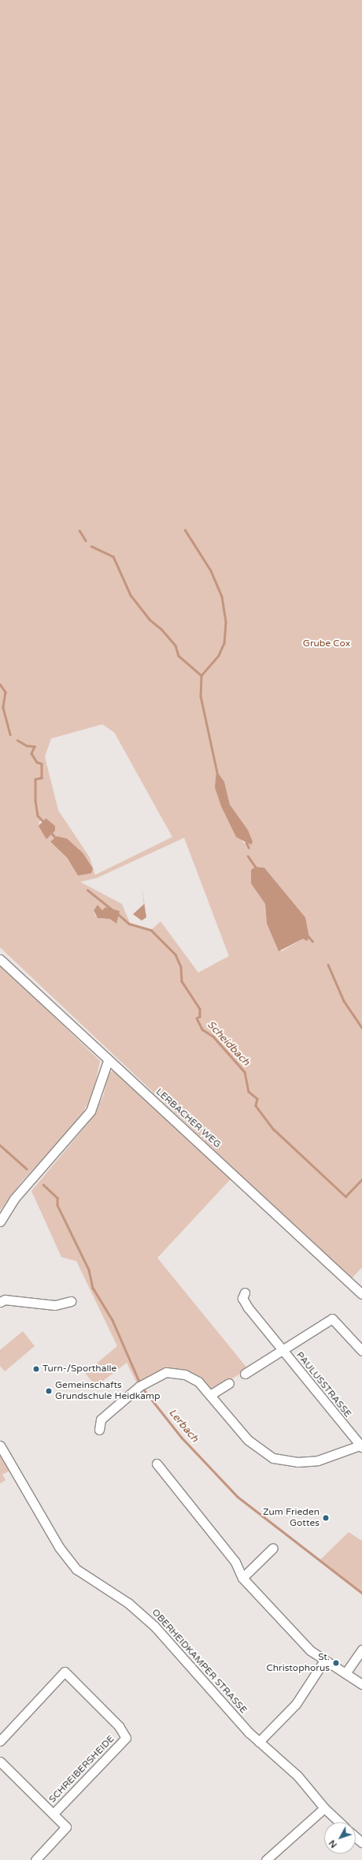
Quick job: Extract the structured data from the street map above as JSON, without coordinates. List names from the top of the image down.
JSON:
{
  "streets": {
    "street": [
      "LERBACHER WEG",
      "PAULUSSTRASSE",
      "OBERHEIDKAMPER STRASSE",
      "SCHREIBERSHEIDE"
    ]
  },
  "water": ["Scheidbach", "Lerbach"],
  "parks": ["Grube Cox"],
  "places": [
    "Turn-/Sporthalle",
    "Gemeinschafts Grundschule Heidkamp",
    "Zum Frieden Gottes",
    "St. Christophorus"
  ],
  "north": "bottom left"
}
